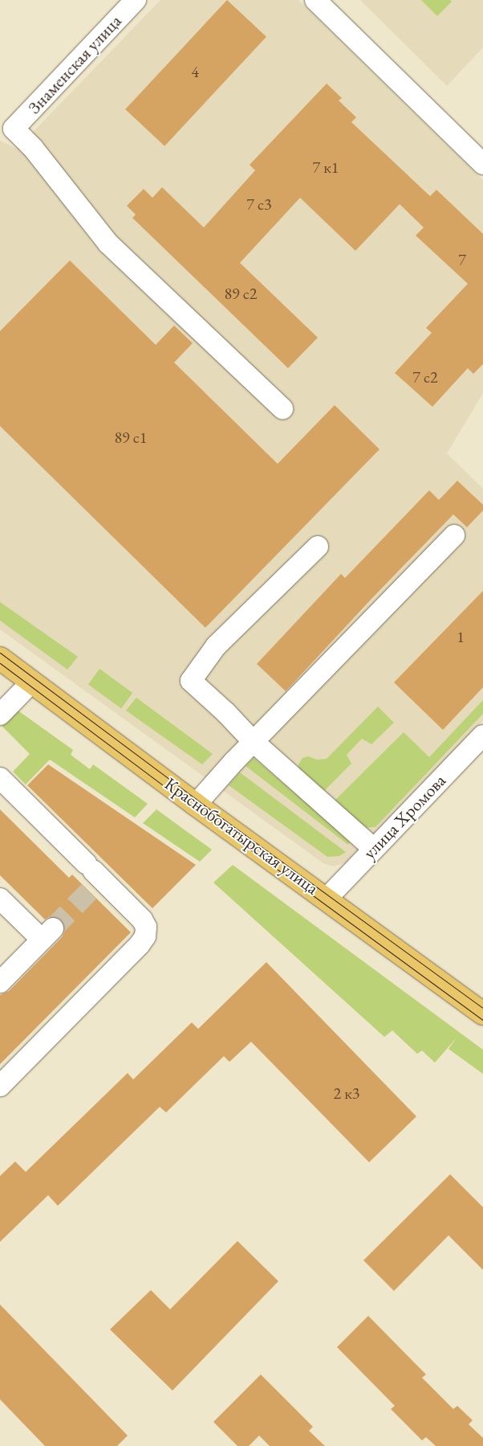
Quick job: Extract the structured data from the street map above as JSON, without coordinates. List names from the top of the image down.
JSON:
{
  "streets": {
    "main road": ["Краснобогатырская улица"],
    "street": ["Знаменская улица", "улица Хромова"]
  },
  "crossings": [
    ["улица Хромова", "Краснобогатырская улица"]
  ],
  "house_numbers": [
    "4",
    "7 к1",
    "7 с3",
    "7",
    "89 с2",
    "7 с2",
    "89 с1",
    "1",
    "2 к3"
  ]
}
